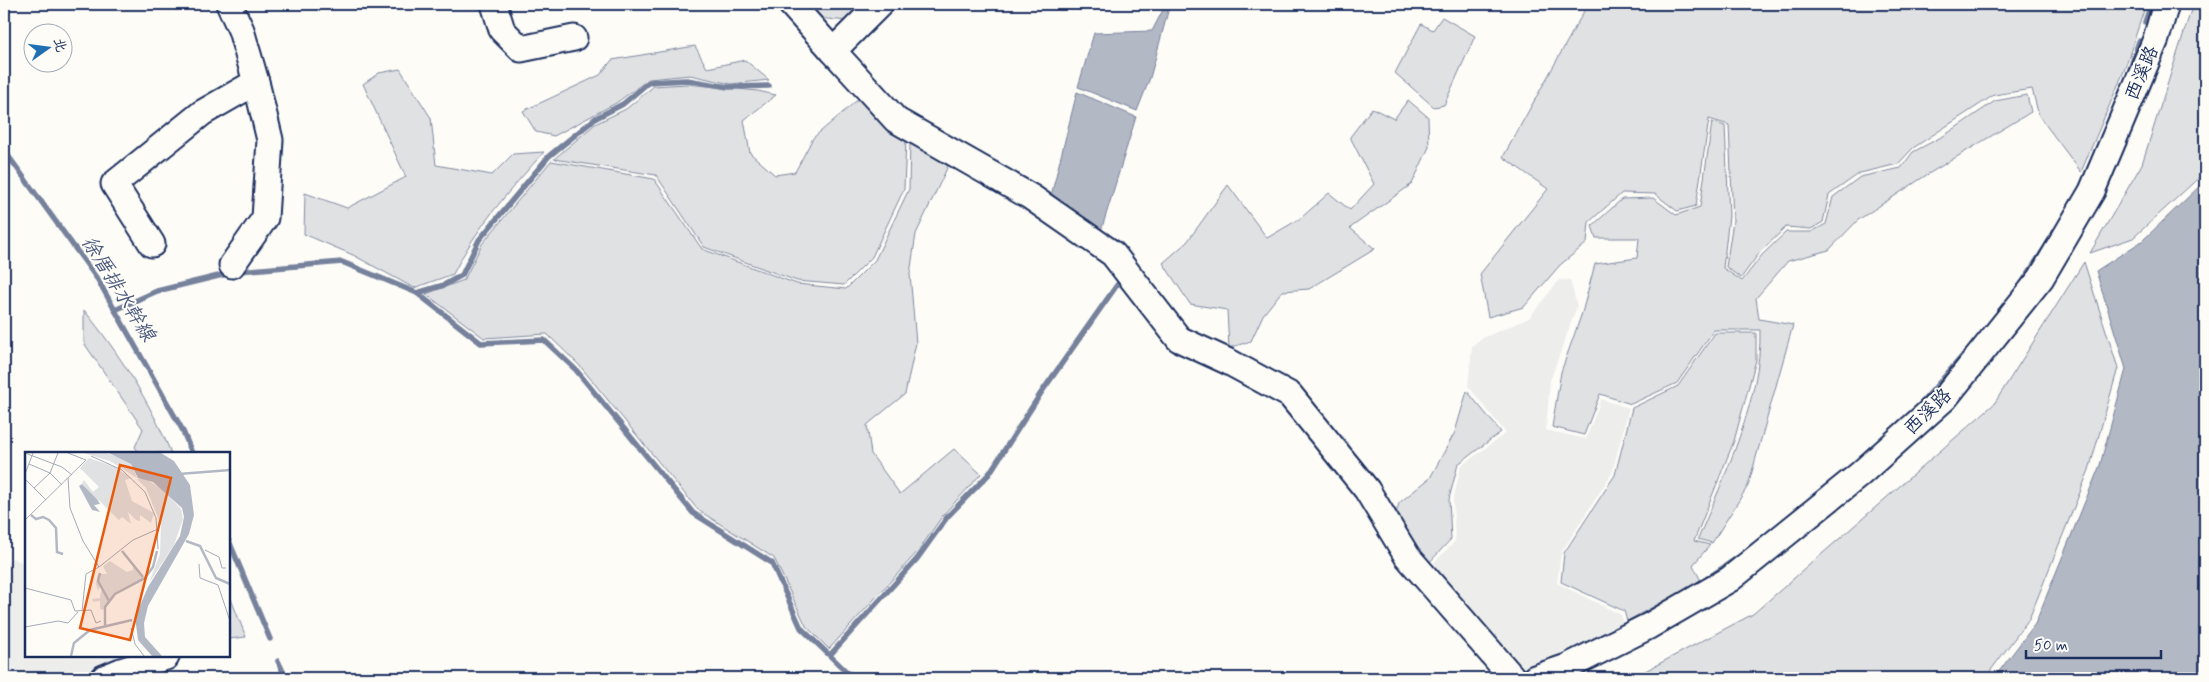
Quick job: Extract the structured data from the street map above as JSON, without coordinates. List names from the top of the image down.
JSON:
{
  "streets": {
    "street": ["西溪路"]
  },
  "water": ["徐厝排水幹線"],
  "scale_bar": "50 m",
  "north": "right"
}
